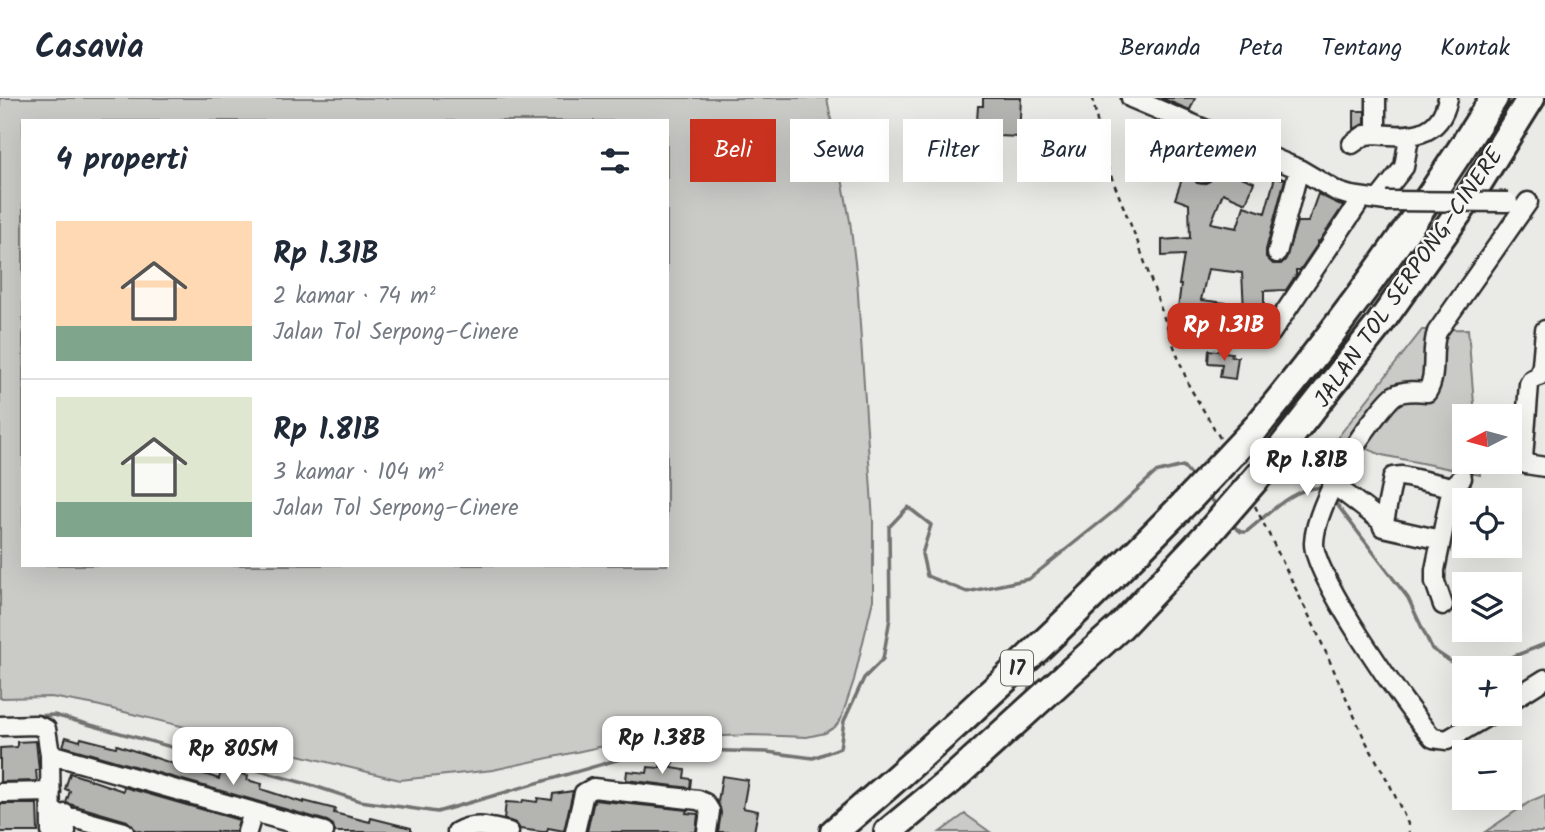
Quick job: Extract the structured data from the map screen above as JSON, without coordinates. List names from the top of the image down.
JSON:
{
  "streets": {
    "highway": ["JALAN TOL SERPONG–CINERE", "17"]
  },
  "north": "left",
  "page": {
    "header": "Casavia",
    "nav": [
      "Beranda",
      "Peta",
      "Tentang",
      "Kontak"
    ],
    "chip": [
      "Beli",
      "Sewa",
      "Filter",
      "Baru",
      "Apartemen"
    ],
    "heading": "4 properti",
    "list": [
      {
        "name": "Rp 1.31B",
        "note": "2 kamar · 74 m² · Jalan Tol Serpong–Cinere"
      },
      {
        "name": "Rp 1.81B",
        "note": "3 kamar · 104 m² · Jalan Tol Serpong–Cinere"
      }
    ],
    "price": [
      "Rp 1.31B",
      "Rp 1.81B",
      "Rp 1.38B",
      "Rp 805M"
    ],
    "map_buttons": ["+", "−"]
  }
}
